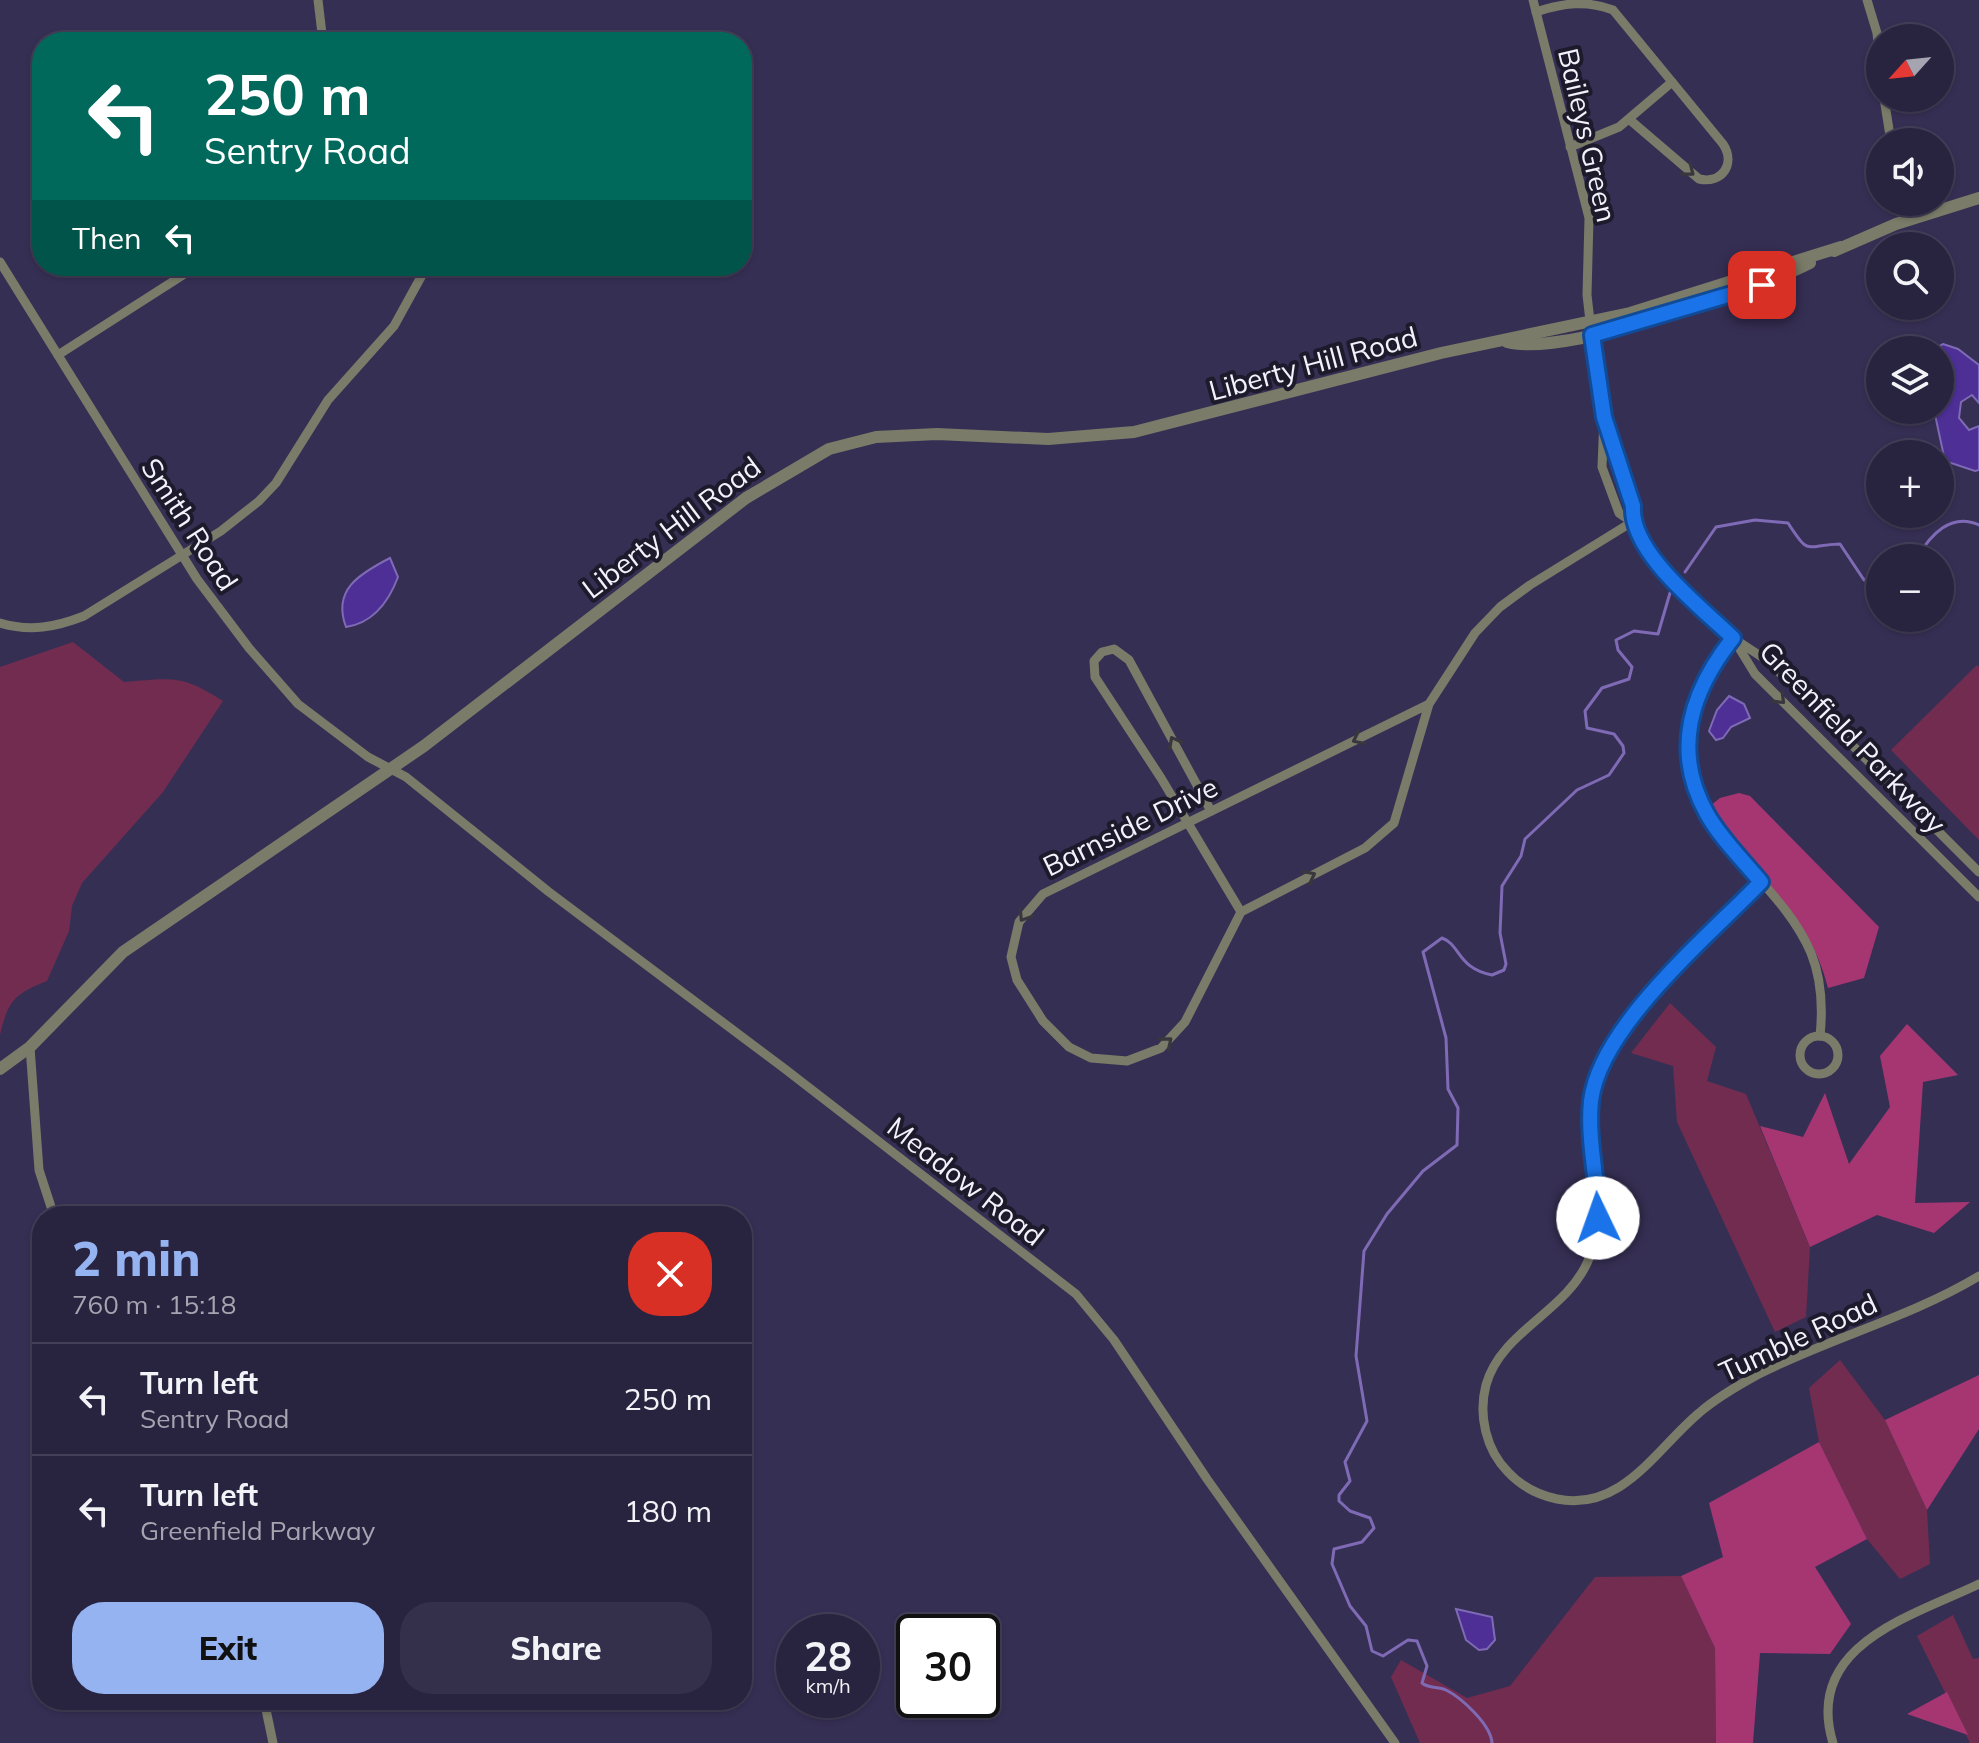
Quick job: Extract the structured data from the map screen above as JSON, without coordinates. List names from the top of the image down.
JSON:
{
  "streets": {
    "street": [
      "Baileys Green",
      "Liberty Hill Road",
      "Smith Road",
      "Greenfield Parkway",
      "Barnside Drive",
      "Meadow Road",
      "Tumble Road"
    ]
  },
  "crossings": [
    ["Baileys Green", "Liberty Hill Road"],
    ["Baileys Green", "Greenfield Parkway"],
    ["Liberty Hill Road", "Smith Road"],
    ["Liberty Hill Road", "Greenfield Parkway"],
    ["Liberty Hill Road", "Meadow Road"],
    ["Smith Road", "Meadow Road"]
  ],
  "north": "bottom left",
  "page": {
    "map_buttons": ["+", "−"],
    "turn": ["250 m", "Sentry Road"],
    "then": "Then",
    "heading": ["2 min", "760 m · 15:18"],
    "list": [
      {
        "name": "Turn left",
        "note": "Sentry Road",
        "value": "250 m"
      },
      {
        "name": "Turn left",
        "note": "Greenfield Parkway",
        "value": "180 m"
      }
    ],
    "buttons": ["Exit", "Share"],
    "speed": "28 km/h",
    "limit": "30"
  }
}
